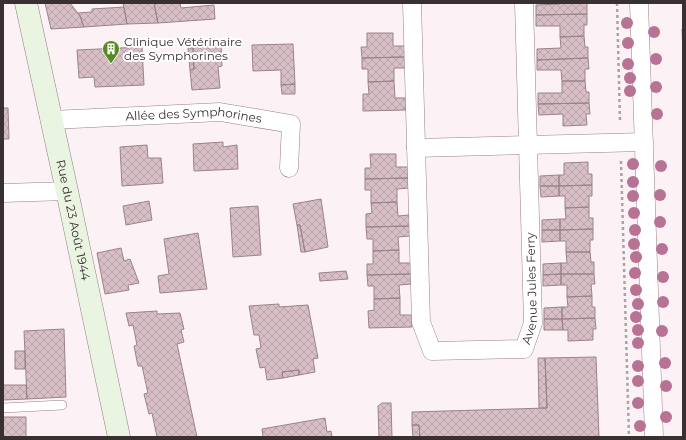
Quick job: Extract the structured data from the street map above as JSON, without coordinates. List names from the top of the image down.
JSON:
{
  "streets": {
    "main road": ["Rue du 23 Août 1944"],
    "street": ["Allée des Symphorines", "Avenue Jules Ferry"]
  },
  "crossings": [
    ["Allée des Symphorines", "Rue du 23 Août 1944"]
  ],
  "places": {
    "building": ["Clinique Vétérinaire des Symphorines"]
  }
}
